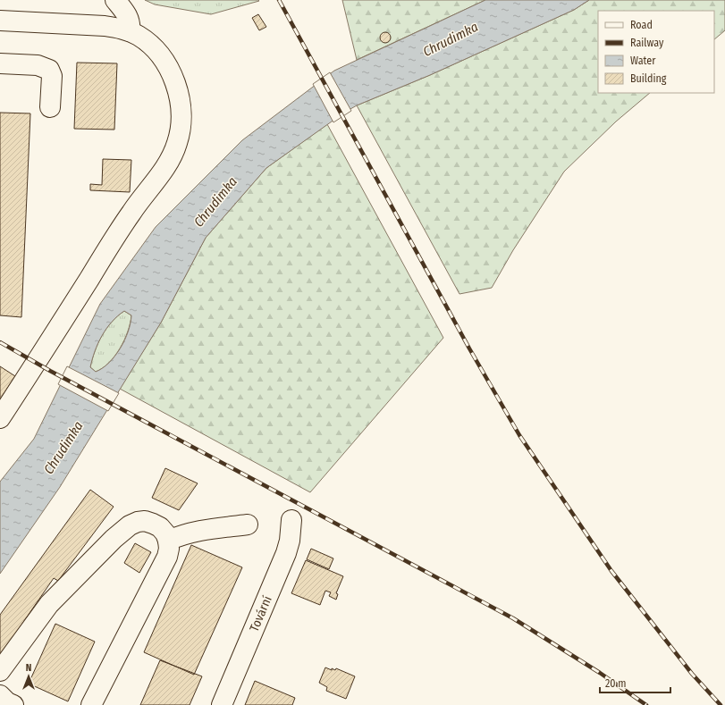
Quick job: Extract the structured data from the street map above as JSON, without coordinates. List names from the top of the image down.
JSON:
{
  "streets": {
    "street": ["Tovární"]
  },
  "water": ["Chrudimka"],
  "legend": [
    "Road",
    "Railway",
    "Water",
    "Building"
  ],
  "scale_bar": "20 m",
  "north": "top"
}
